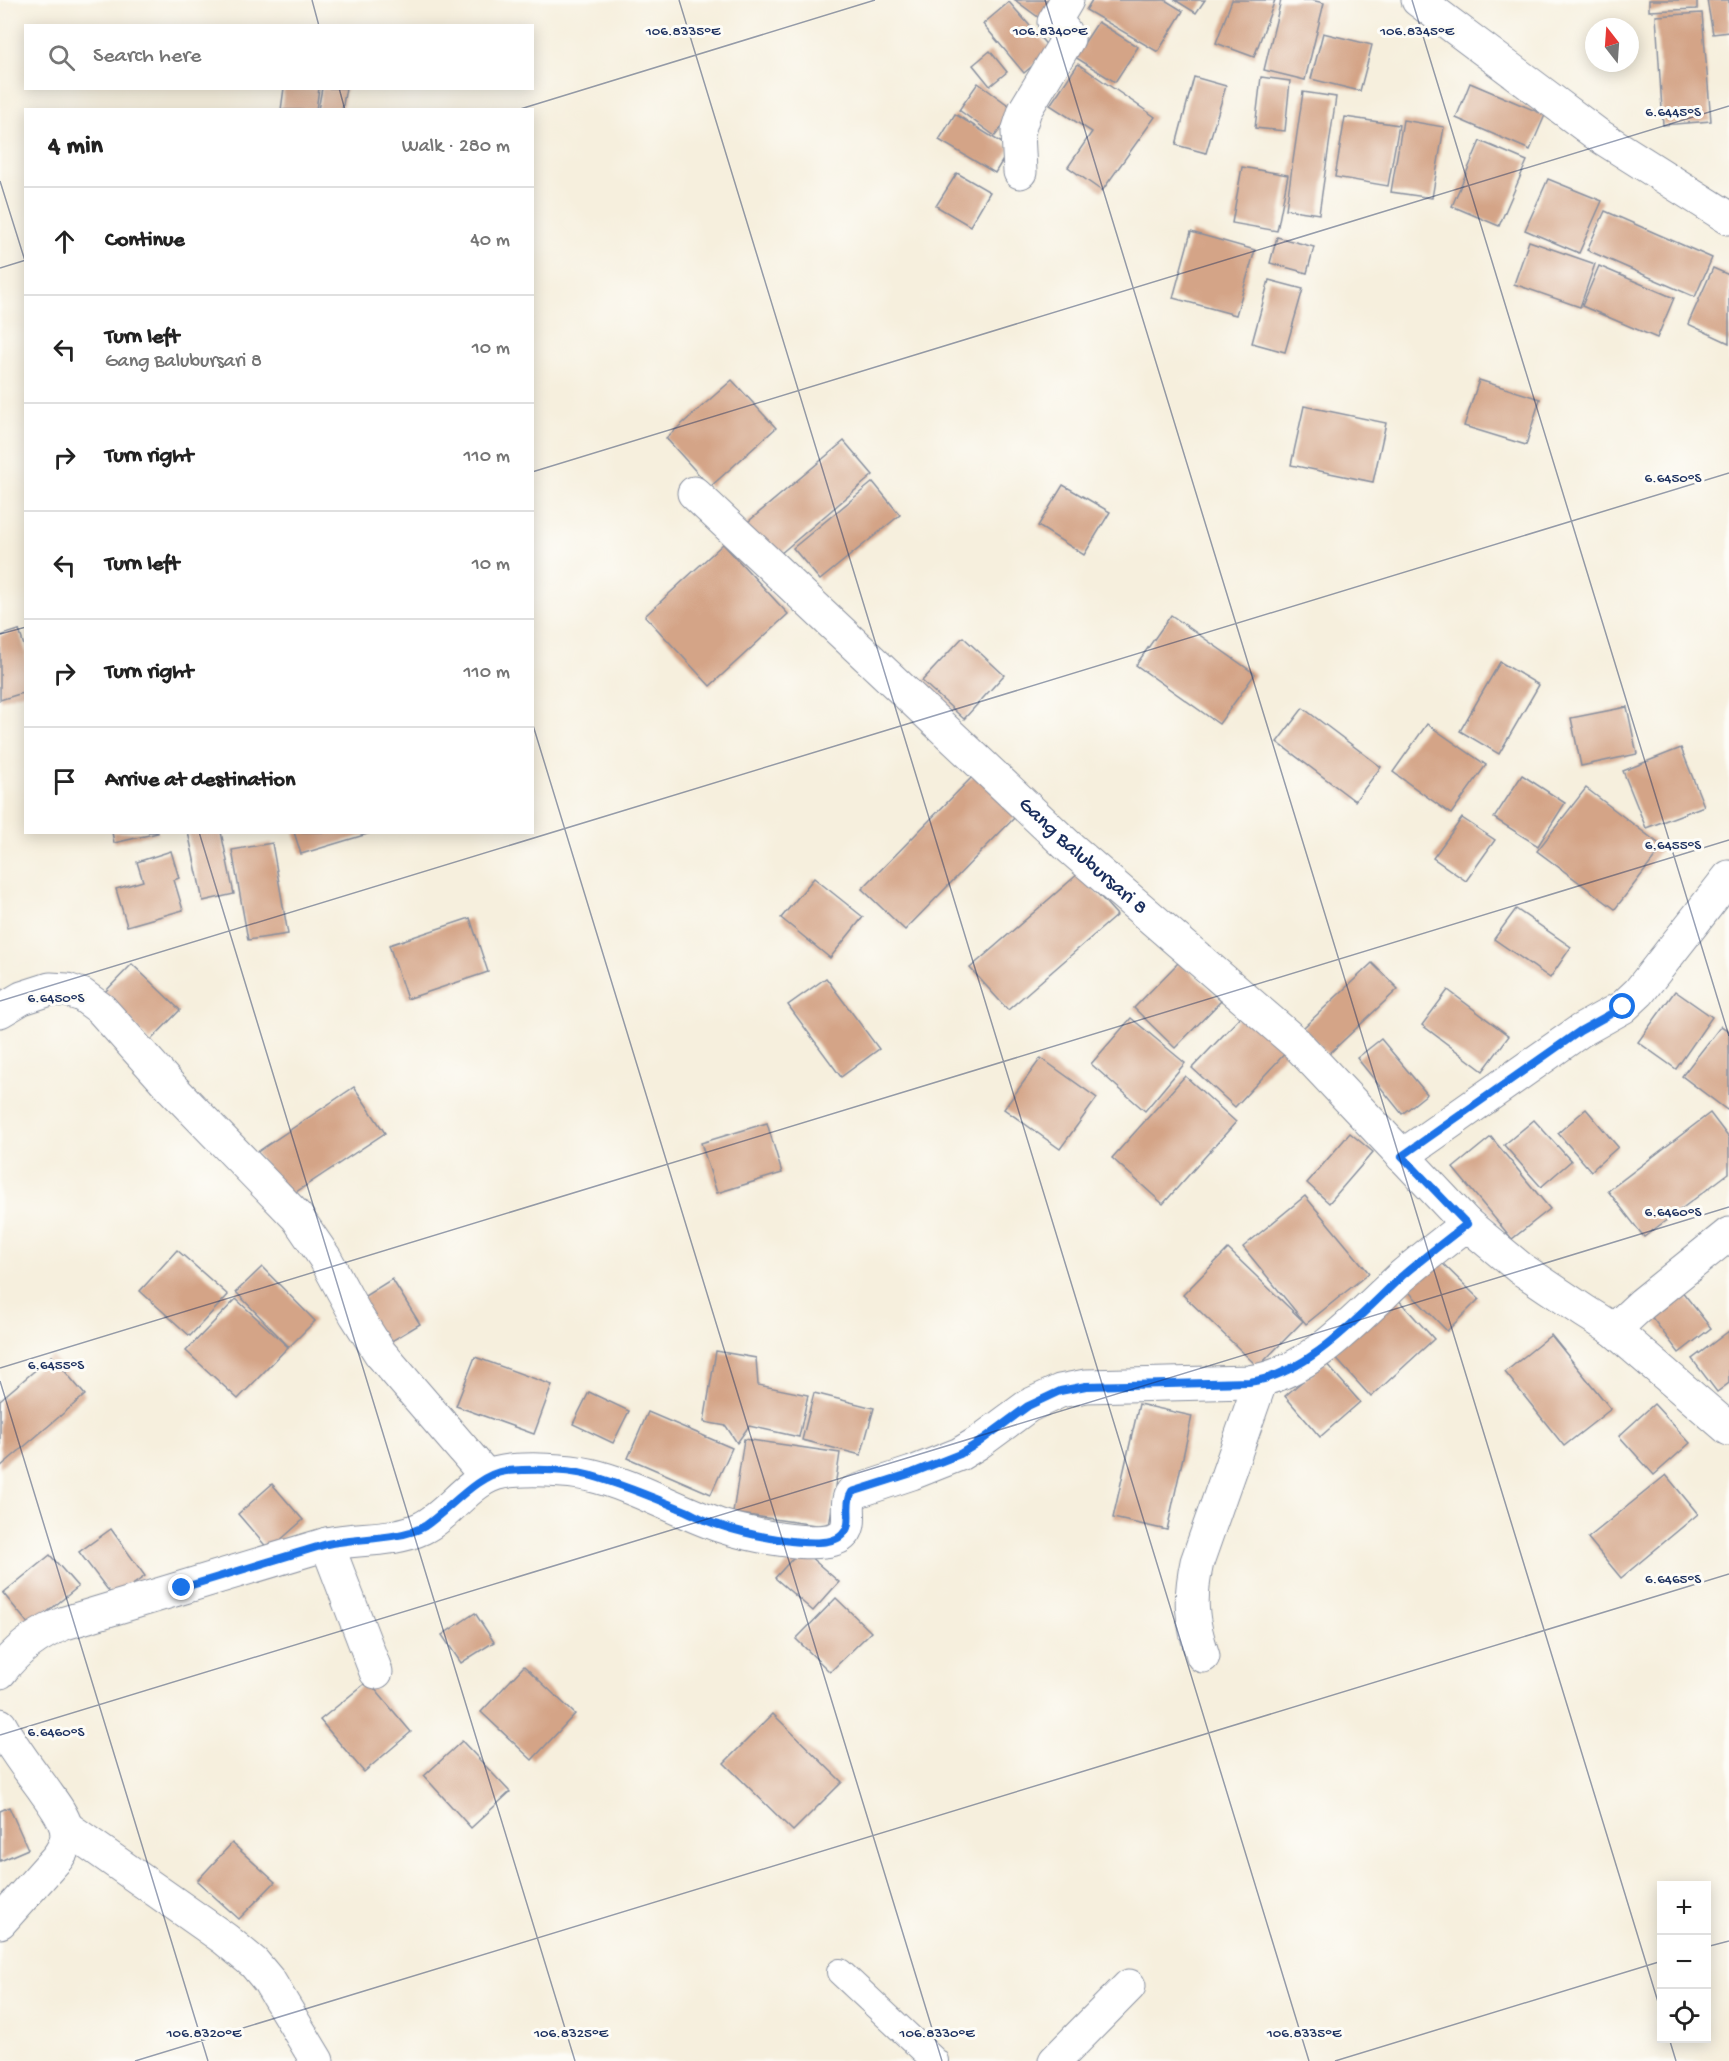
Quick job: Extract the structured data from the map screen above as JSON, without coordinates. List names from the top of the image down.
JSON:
{
  "streets": {
    "street": ["Gang Balubursari 8"]
  },
  "north": "top",
  "page": {
    "search": "Search here",
    "heading": ["4 min", "Walk · 280 m"],
    "list": [
      ["Continue", "40 m"],
      ["Turn left", "Gang Balubursari 8", "10 m"],
      ["Turn right", "110 m"],
      ["Turn left", "10 m"],
      ["Turn right", "110 m"],
      "Arrive at destination"
    ],
    "map_buttons": ["+", "−"]
  },
  "coordinates": [
    "106.8335°E",
    "106.8340°E",
    "106.8345°E",
    "6.6445°S",
    "6.6450°S",
    "6.6455°S",
    "6.6460°S",
    "6.6465°S",
    "106.8320°E",
    "106.8325°E",
    "106.8330°E"
  ]
}
